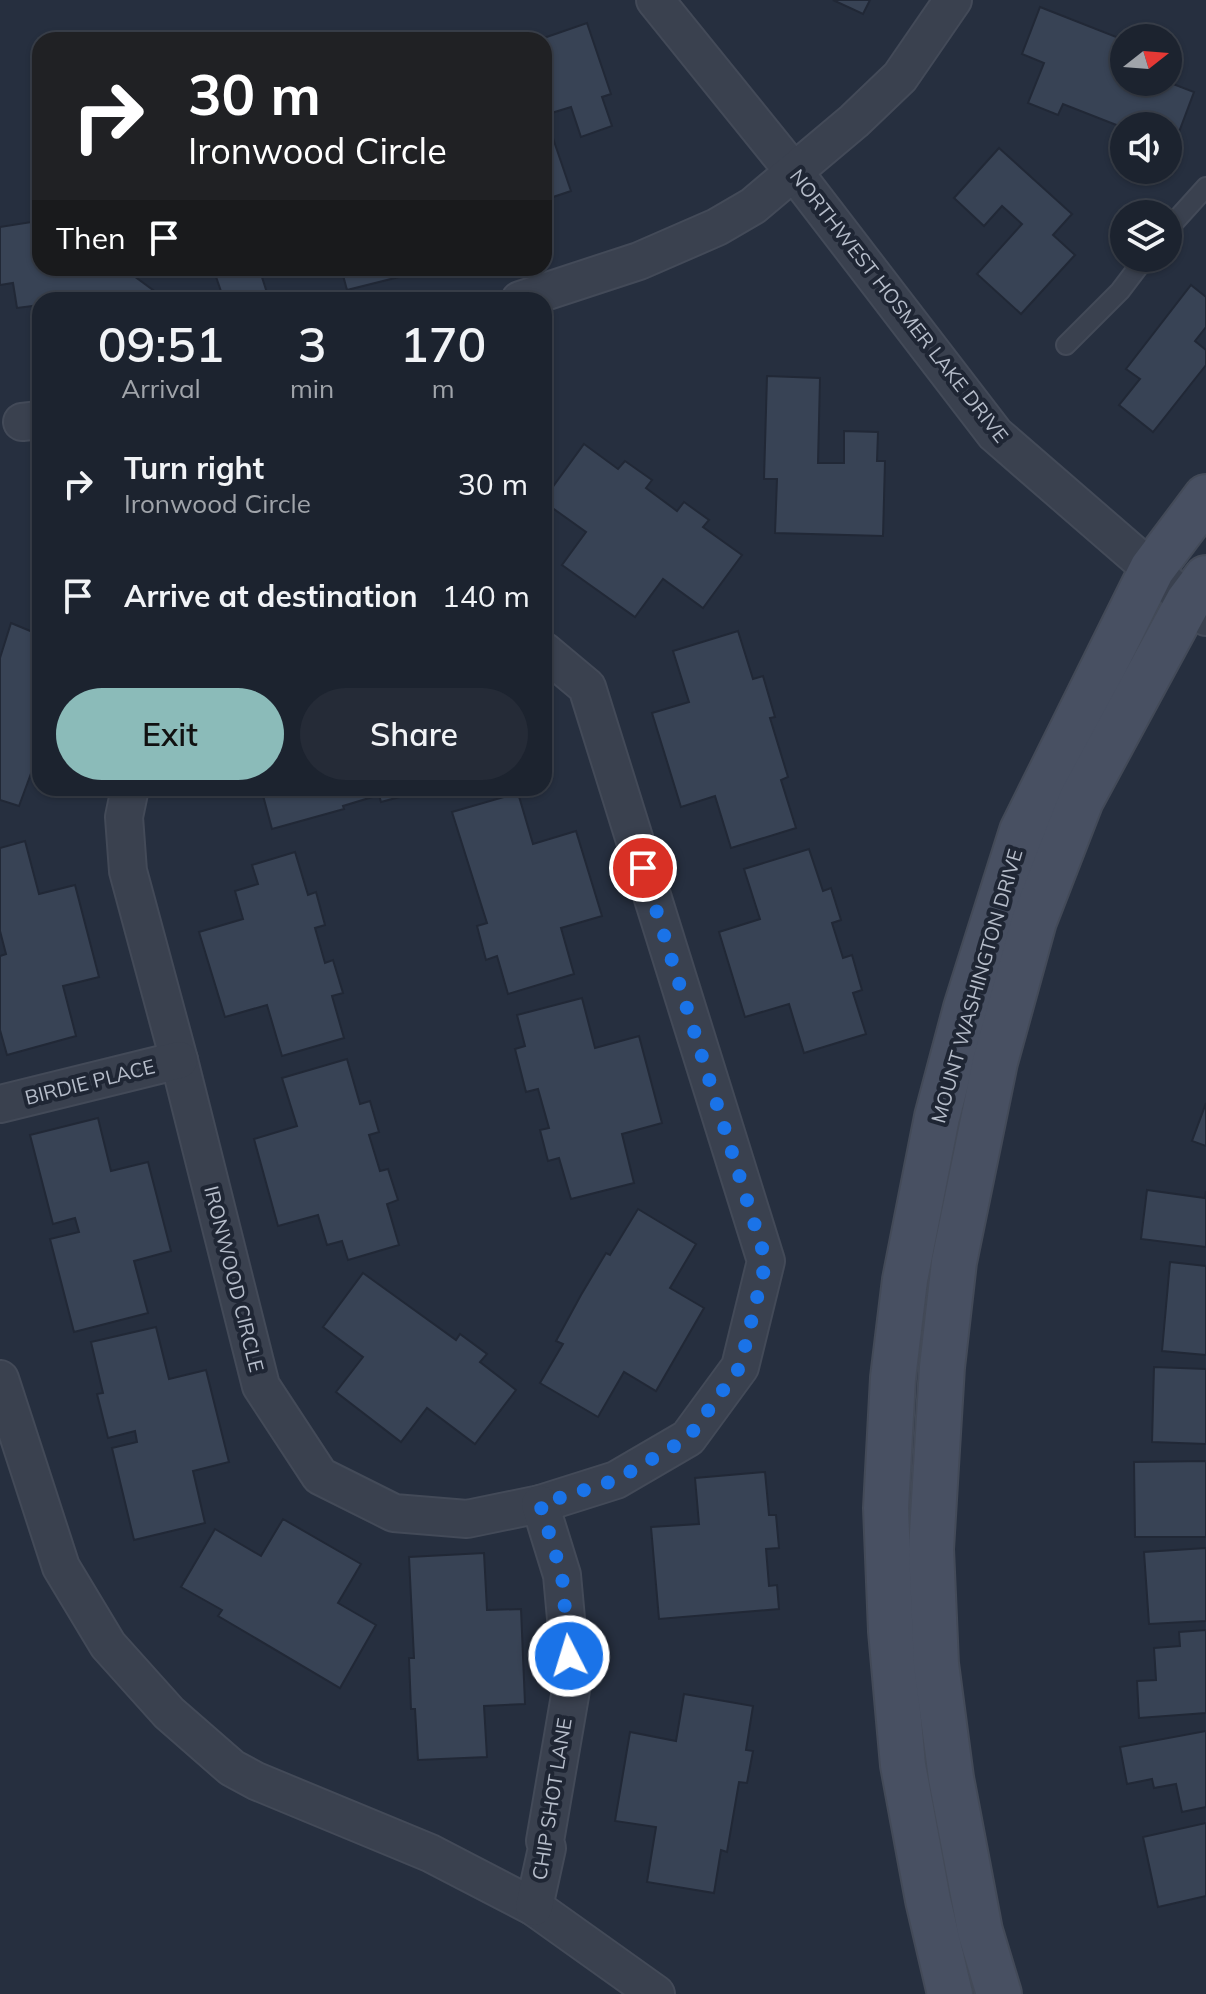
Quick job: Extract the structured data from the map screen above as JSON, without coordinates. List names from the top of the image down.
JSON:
{
  "streets": {
    "main road": ["MOUNT WASHINGTON DRIVE"],
    "street": [
      "NORTHWEST HOSMER LAKE DRIVE",
      "BIRDIE PLACE",
      "IRONWOOD CIRCLE",
      "CHIP SHOT LANE"
    ]
  },
  "crossings": [
    ["NORTHWEST HOSMER LAKE DRIVE", "MOUNT WASHINGTON DRIVE"],
    ["BIRDIE PLACE", "IRONWOOD CIRCLE"],
    ["IRONWOOD CIRCLE", "CHIP SHOT LANE"]
  ],
  "north": "right",
  "page": {
    "turn": ["30 m", "Ironwood Circle"],
    "then": "Then",
    "eta": [
      "09:51",
      "Arrival",
      "3",
      "min",
      "170",
      "m"
    ],
    "list": [
      {
        "name": "Turn right",
        "note": "Ironwood Circle",
        "value": "30 m"
      },
      {
        "name": "Arrive at destination",
        "value": "140 m"
      }
    ],
    "buttons": ["Exit", "Share"]
  }
}
